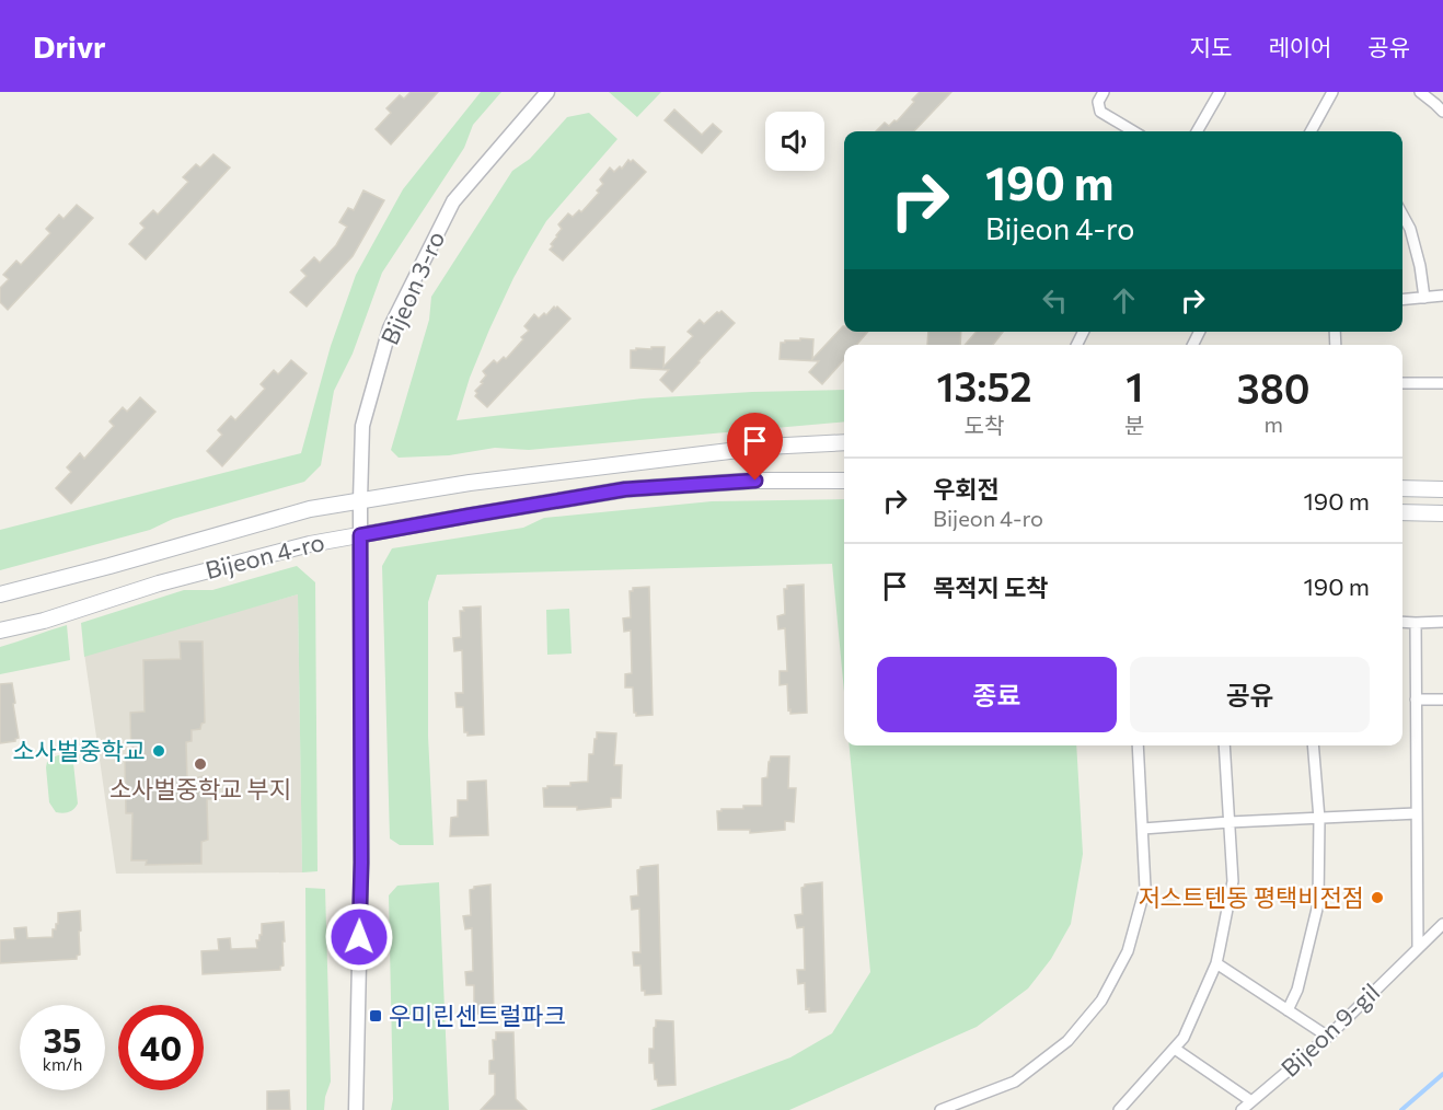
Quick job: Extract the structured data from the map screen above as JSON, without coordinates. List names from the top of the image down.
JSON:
{
  "streets": {
    "main road": ["Bijeon 4-ro"],
    "street": ["Bijeon 3-ro", "Bijeon 9-gil"]
  },
  "crossings": [
    ["Bijeon 3-ro", "Bijeon 4-ro"]
  ],
  "places": {
    "other": ["소사벌중학교", "소사벌중학교 부지", "저스트텐동 평택비전점"],
    "transit": ["우미린센트럴파크"]
  },
  "page": {
    "header": "Drivr",
    "nav": ["지도", "레이어", "공유"],
    "turn": ["190 m", "Bijeon 4-ro"],
    "eta": [
      "13:52",
      "도착",
      "1",
      "분",
      "380",
      "m"
    ],
    "list": [
      {
        "name": "우회전",
        "note": "Bijeon 4-ro",
        "value": "190 m"
      },
      {
        "name": "목적지 도착",
        "value": "190 m"
      }
    ],
    "buttons": ["종료", "공유"],
    "speed": "35 km/h",
    "limit": "40"
  }
}
